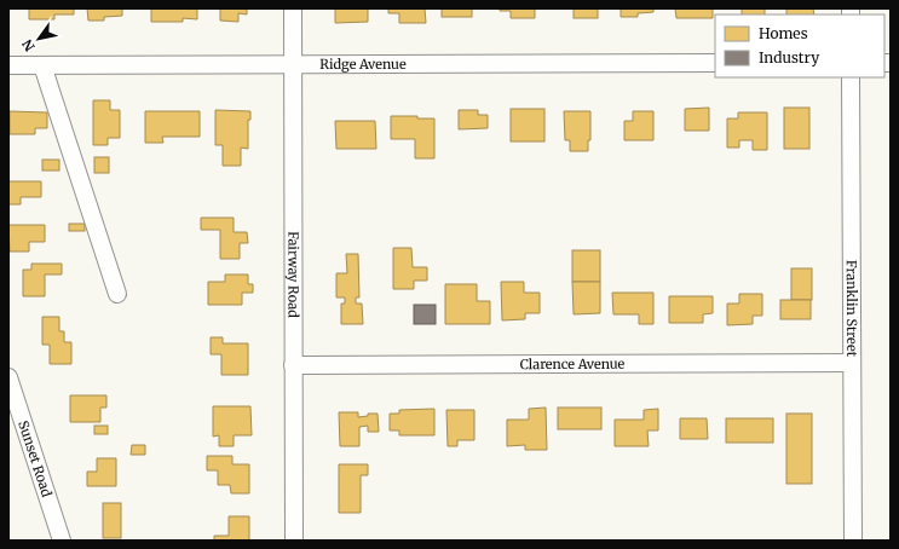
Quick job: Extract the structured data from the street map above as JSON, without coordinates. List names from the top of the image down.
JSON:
{
  "streets": {
    "street": [
      "Ridge Avenue",
      "Fairway Road",
      "Franklin Street",
      "Clarence Avenue",
      "Sunset Road"
    ]
  },
  "crossings": [
    ["Ridge Avenue", "Fairway Road"],
    ["Fairway Road", "Clarence Avenue"],
    ["Franklin Street", "Clarence Avenue"]
  ],
  "legend": ["Homes", "Industry"],
  "north": "bottom left"
}
